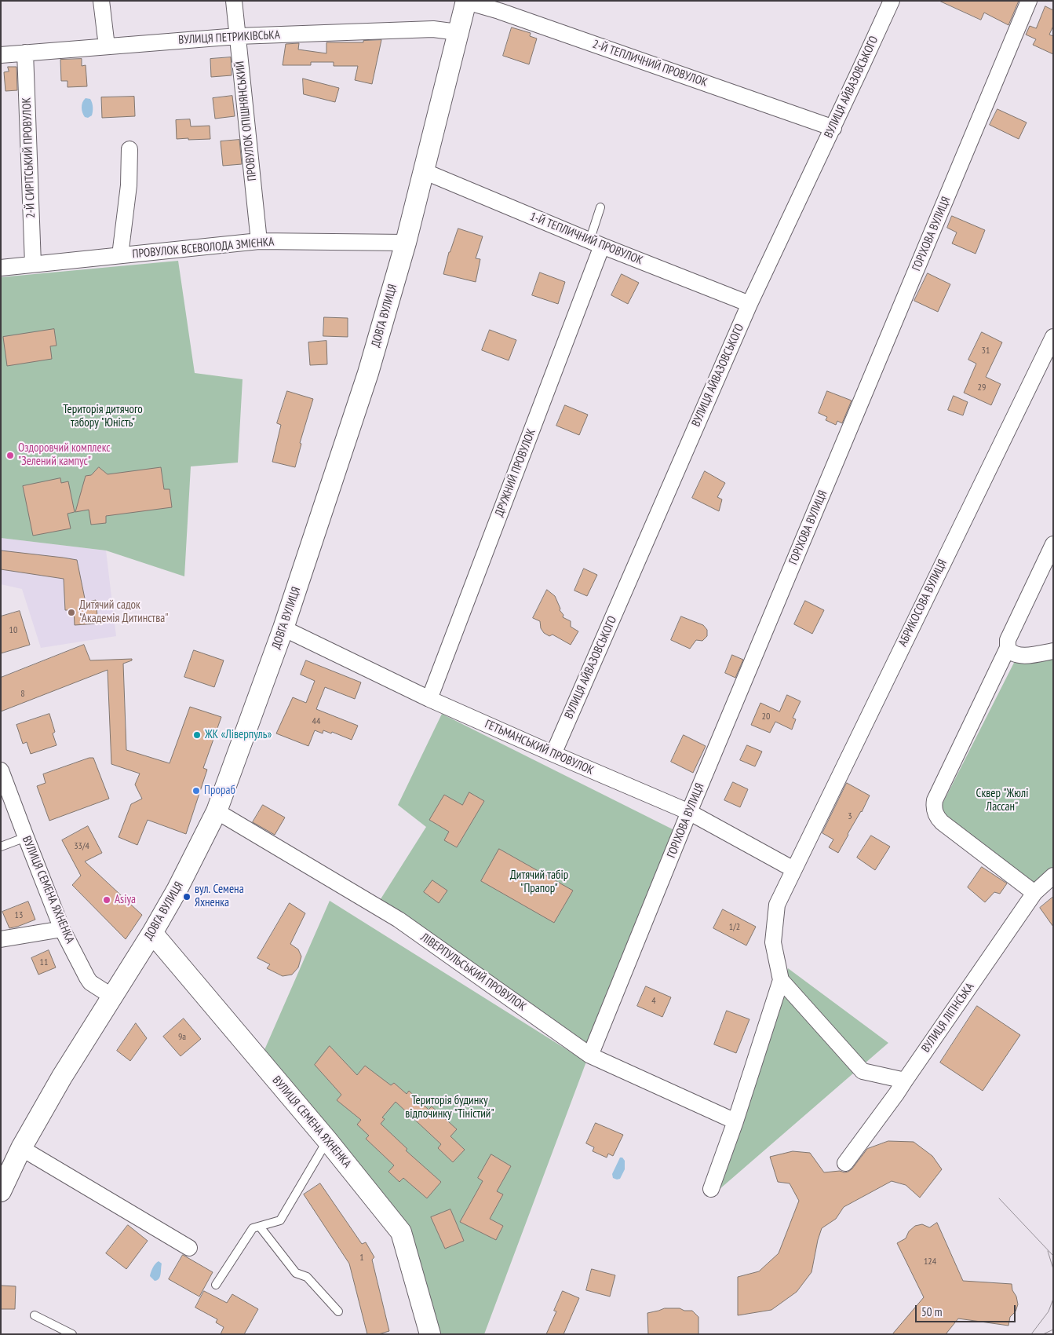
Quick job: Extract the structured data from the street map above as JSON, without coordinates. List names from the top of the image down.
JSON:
{
  "streets": {
    "street": [
      "ВУЛИЦЯ ПЕТРИКІВСЬКА",
      "2-Й ТЕПЛИЧНИЙ ПРОВУЛОК",
      "ВУЛИЦЯ АЙВАЗОВСЬКОГО",
      "ПРОВУЛОК ОПІШНЯНСЬКИЙ",
      "2-Й СИРІТСЬКИЙ ПРОВУЛОК",
      "ГОРІХОВА ВУЛИЦЯ",
      "1-Й ТЕПЛИЧНИЙ ПРОВУЛОК",
      "ПРОВУЛОК ВСЕВОЛОДА ЗМІЄНКА",
      "ДОВГА ВУЛИЦЯ",
      "ДРУЖНИЙ ПРОВУЛОК",
      "АБРИКОСОВА ВУЛИЦЯ",
      "ГЕТЬМАНСЬКИЙ ПРОВУЛОК",
      "ВУЛИЦЯ СЕМЕНА ЯХНЕНКА",
      "ЛІВЕРПУЛЬСЬКИЙ ПРОВУЛОК",
      "ВУЛИЦЯ ЛІГІНСЬКА"
    ]
  },
  "crossings": [
    ["ВУЛИЦЯ ПЕТРИКІВСЬКА", "ПРОВУЛОК ОПІШНЯНСЬКИЙ"],
    ["ВУЛИЦЯ ПЕТРИКІВСЬКА", "2-Й СИРІТСЬКИЙ ПРОВУЛОК"],
    ["ВУЛИЦЯ ПЕТРИКІВСЬКА", "ДОВГА ВУЛИЦЯ"],
    ["2-Й ТЕПЛИЧНИЙ ПРОВУЛОК", "ВУЛИЦЯ АЙВАЗОВСЬКОГО"],
    ["2-Й ТЕПЛИЧНИЙ ПРОВУЛОК", "ДОВГА ВУЛИЦЯ"],
    ["ВУЛИЦЯ АЙВАЗОВСЬКОГО", "1-Й ТЕПЛИЧНИЙ ПРОВУЛОК"],
    ["ВУЛИЦЯ АЙВАЗОВСЬКОГО", "ГЕТЬМАНСЬКИЙ ПРОВУЛОК"],
    ["ПРОВУЛОК ОПІШНЯНСЬКИЙ", "ПРОВУЛОК ВСЕВОЛОДА ЗМІЄНКА"],
    ["2-Й СИРІТСЬКИЙ ПРОВУЛОК", "ПРОВУЛОК ВСЕВОЛОДА ЗМІЄНКА"],
    ["ГОРІХОВА ВУЛИЦЯ", "ГЕТЬМАНСЬКИЙ ПРОВУЛОК"],
    ["ГОРІХОВА ВУЛИЦЯ", "ЛІВЕРПУЛЬСЬКИЙ ПРОВУЛОК"],
    ["1-Й ТЕПЛИЧНИЙ ПРОВУЛОК", "ДОВГА ВУЛИЦЯ"],
    ["1-Й ТЕПЛИЧНИЙ ПРОВУЛОК", "ДРУЖНИЙ ПРОВУЛОК"],
    ["ПРОВУЛОК ВСЕВОЛОДА ЗМІЄНКА", "ДОВГА ВУЛИЦЯ"],
    ["ДОВГА ВУЛИЦЯ", "ГЕТЬМАНСЬКИЙ ПРОВУЛОК"],
    ["ДОВГА ВУЛИЦЯ", "ВУЛИЦЯ СЕМЕНА ЯХНЕНКА"],
    ["ДОВГА ВУЛИЦЯ", "ЛІВЕРПУЛЬСЬКИЙ ПРОВУЛОК"],
    ["ДРУЖНИЙ ПРОВУЛОК", "ГЕТЬМАНСЬКИЙ ПРОВУЛОК"],
    ["АБРИКОСОВА ВУЛИЦЯ", "ГЕТЬМАНСЬКИЙ ПРОВУЛОК"]
  ],
  "parks": [
    "Територія дитячого табору \"Юність\"",
    "Сквер \"Жюлі Лассан\"",
    "Дитячий табір \"Прапор\"",
    "Територія будинку відпочинку \"Тіністий\""
  ],
  "places": [
    "Оздоровчий комплекс \"Зелений кампус\"",
    "Дитячий садок \"Академія Дитинства\"",
    "ЖК «Ліверпуль»",
    "Прораб",
    "вул. Семена Яхненка",
    "Asiya"
  ],
  "house_numbers": [
    "31",
    "29",
    "10",
    "8",
    "20",
    "44",
    "3",
    "33/4",
    "13",
    "1/2",
    "11",
    "4",
    "9а",
    "1",
    "124"
  ],
  "scale_bar": "50 m"
}
